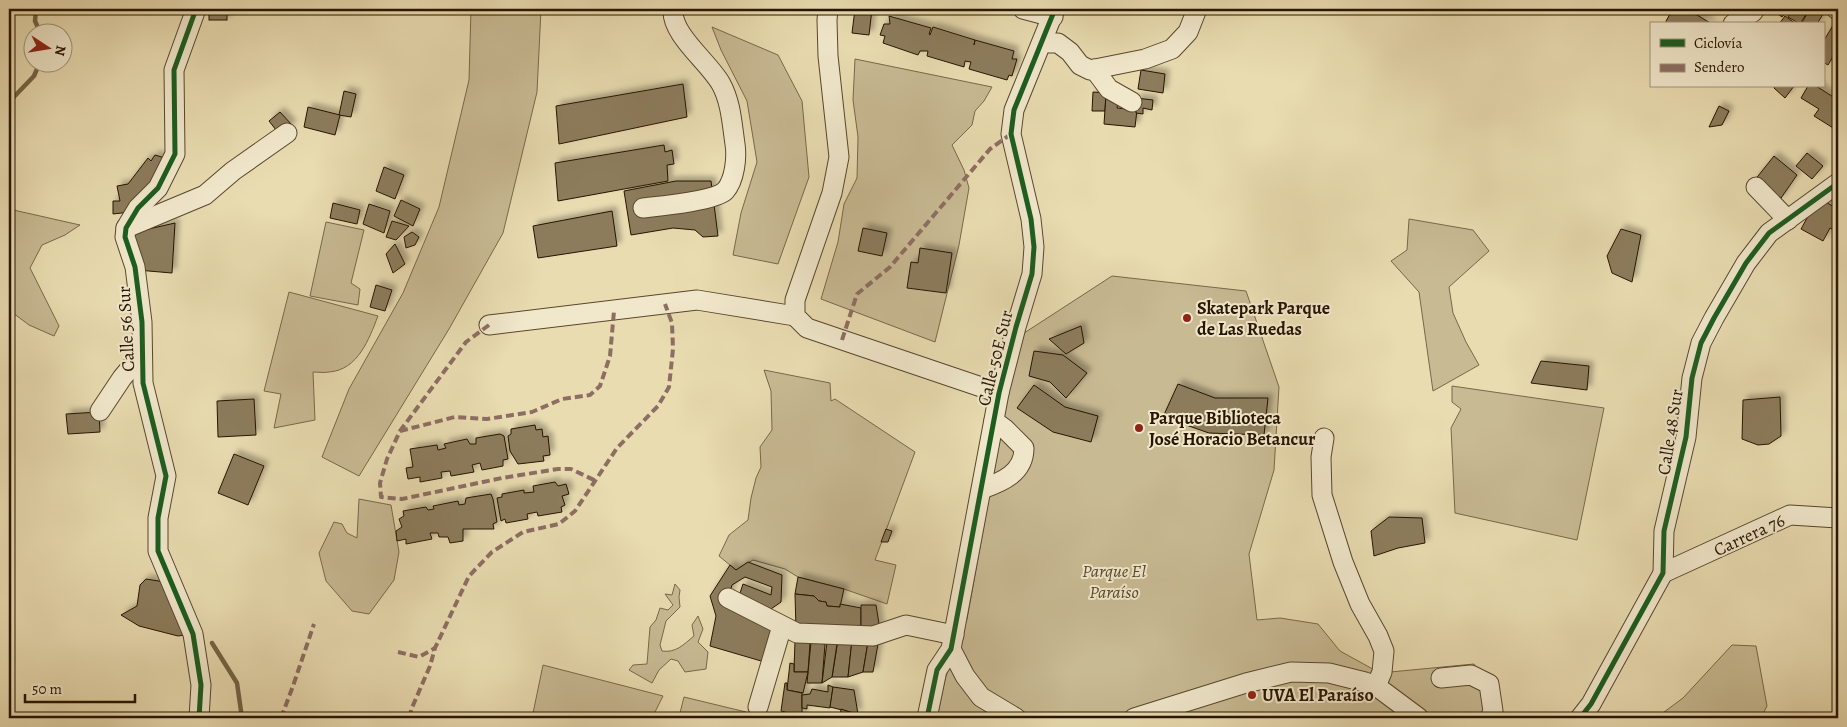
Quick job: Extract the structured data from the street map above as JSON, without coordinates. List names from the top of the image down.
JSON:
{
  "streets": {
    "street": [
      "Calle 56 Sur",
      "Calle 50E Sur",
      "Calle 48 Sur",
      "Carrera 76"
    ]
  },
  "crossings": [
    ["Calle 48 Sur", "Carrera 76"]
  ],
  "parks": ["Parque El Paraíso"],
  "places": ["Skatepark Parque de Las Ruedas", "Parque Biblioteca José Horacio Betancur", "UVA El Paraíso"],
  "legend": ["Ciclovía", "Sendero"],
  "scale_bar": "50 m",
  "north": "right"
}
